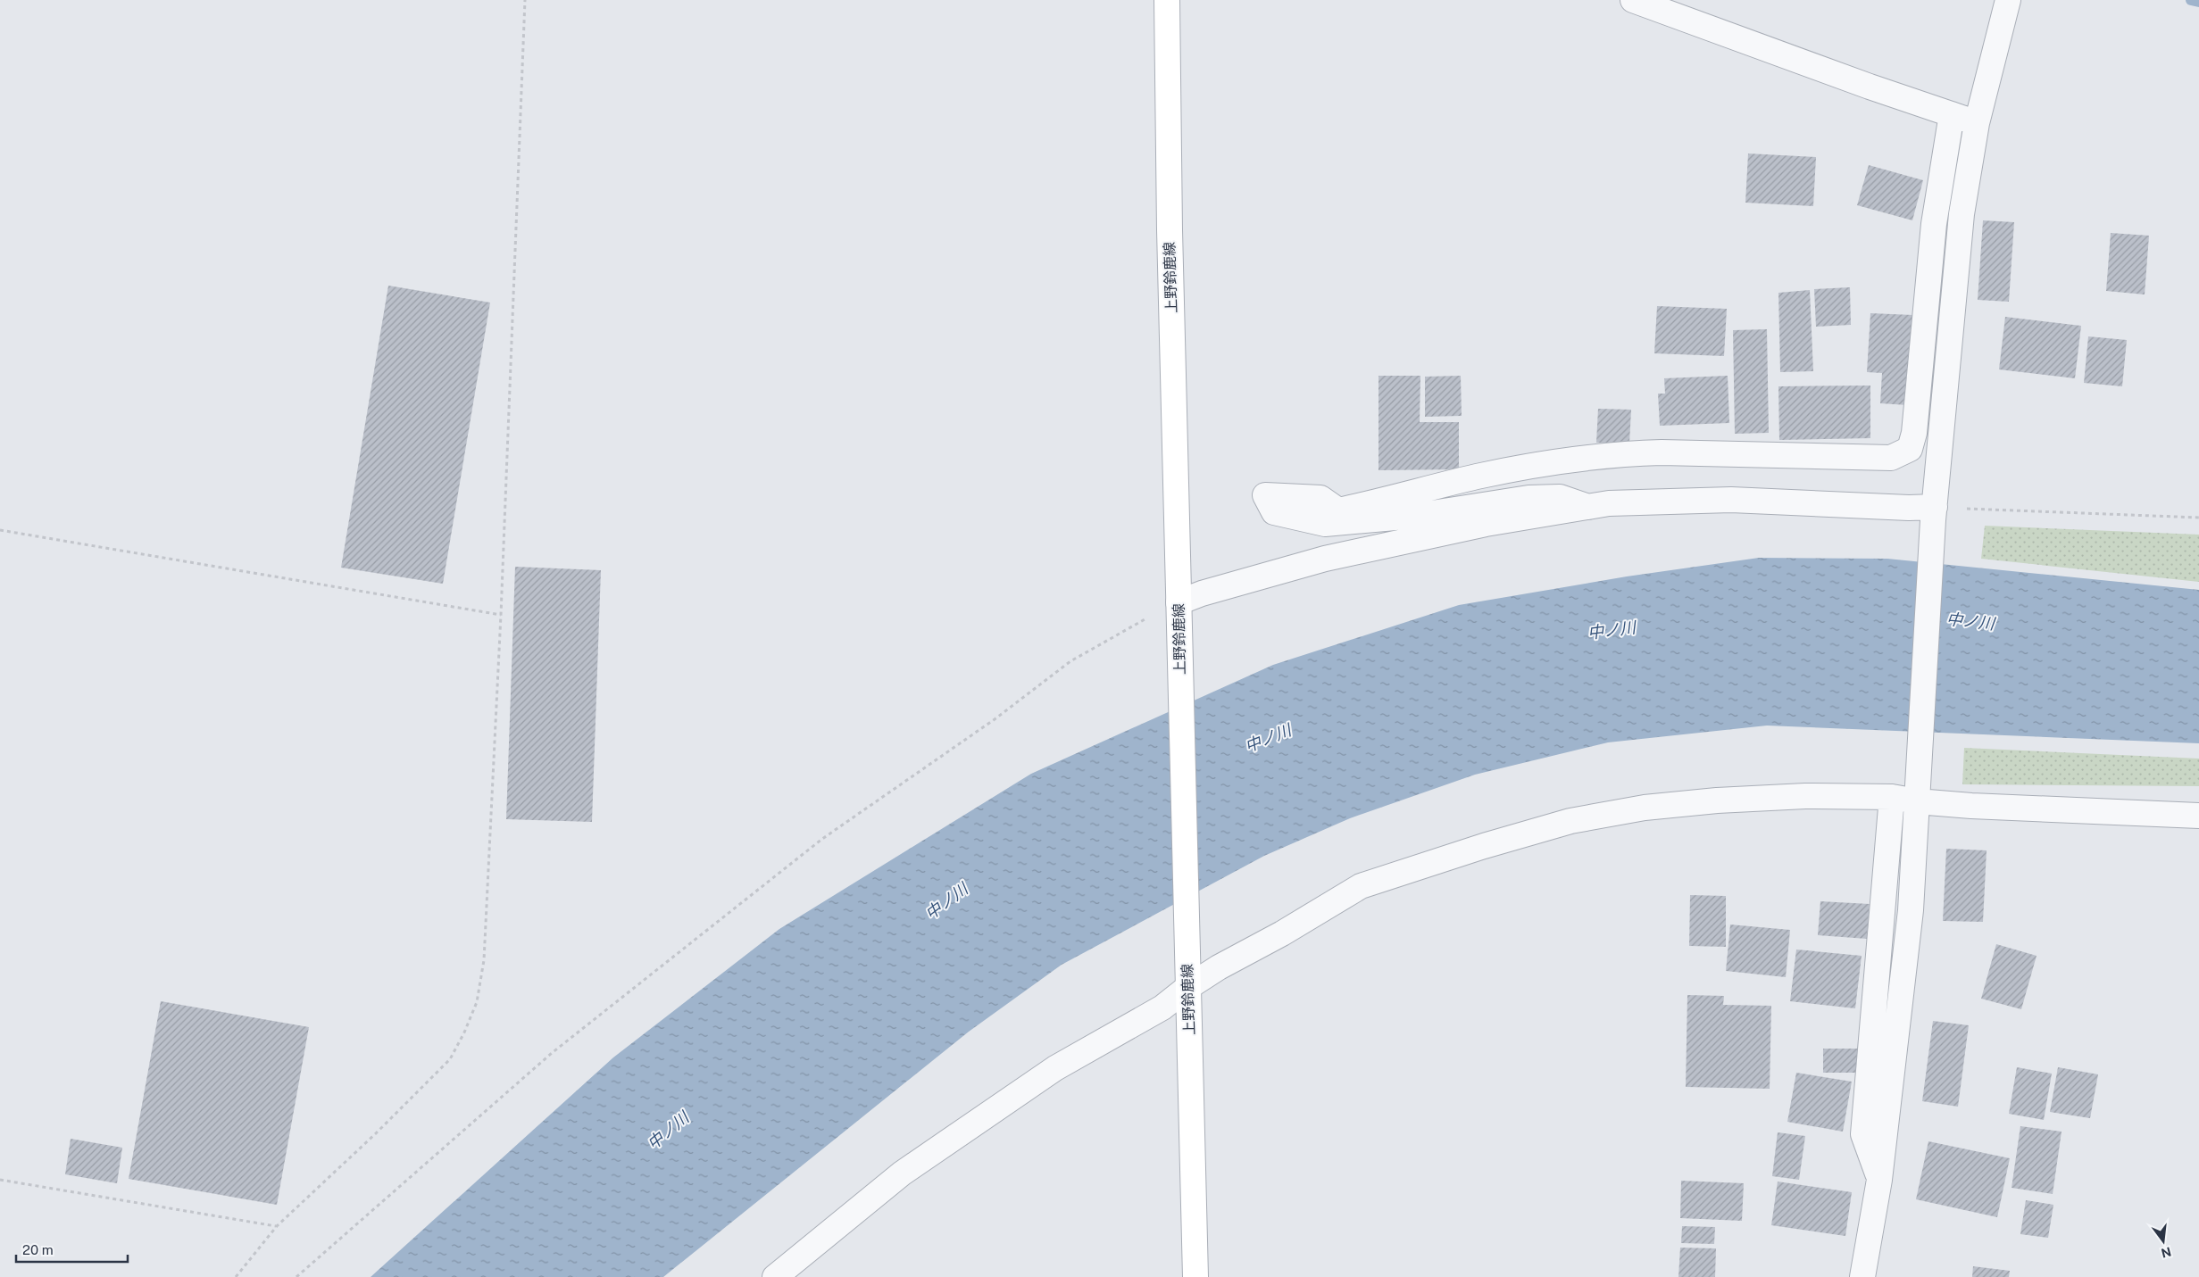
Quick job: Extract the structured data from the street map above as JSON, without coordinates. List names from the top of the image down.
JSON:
{
  "streets": {
    "main road": ["上野鈴鹿線"]
  },
  "water": ["中ノ川"],
  "scale_bar": "20 m",
  "north": "bottom"
}
